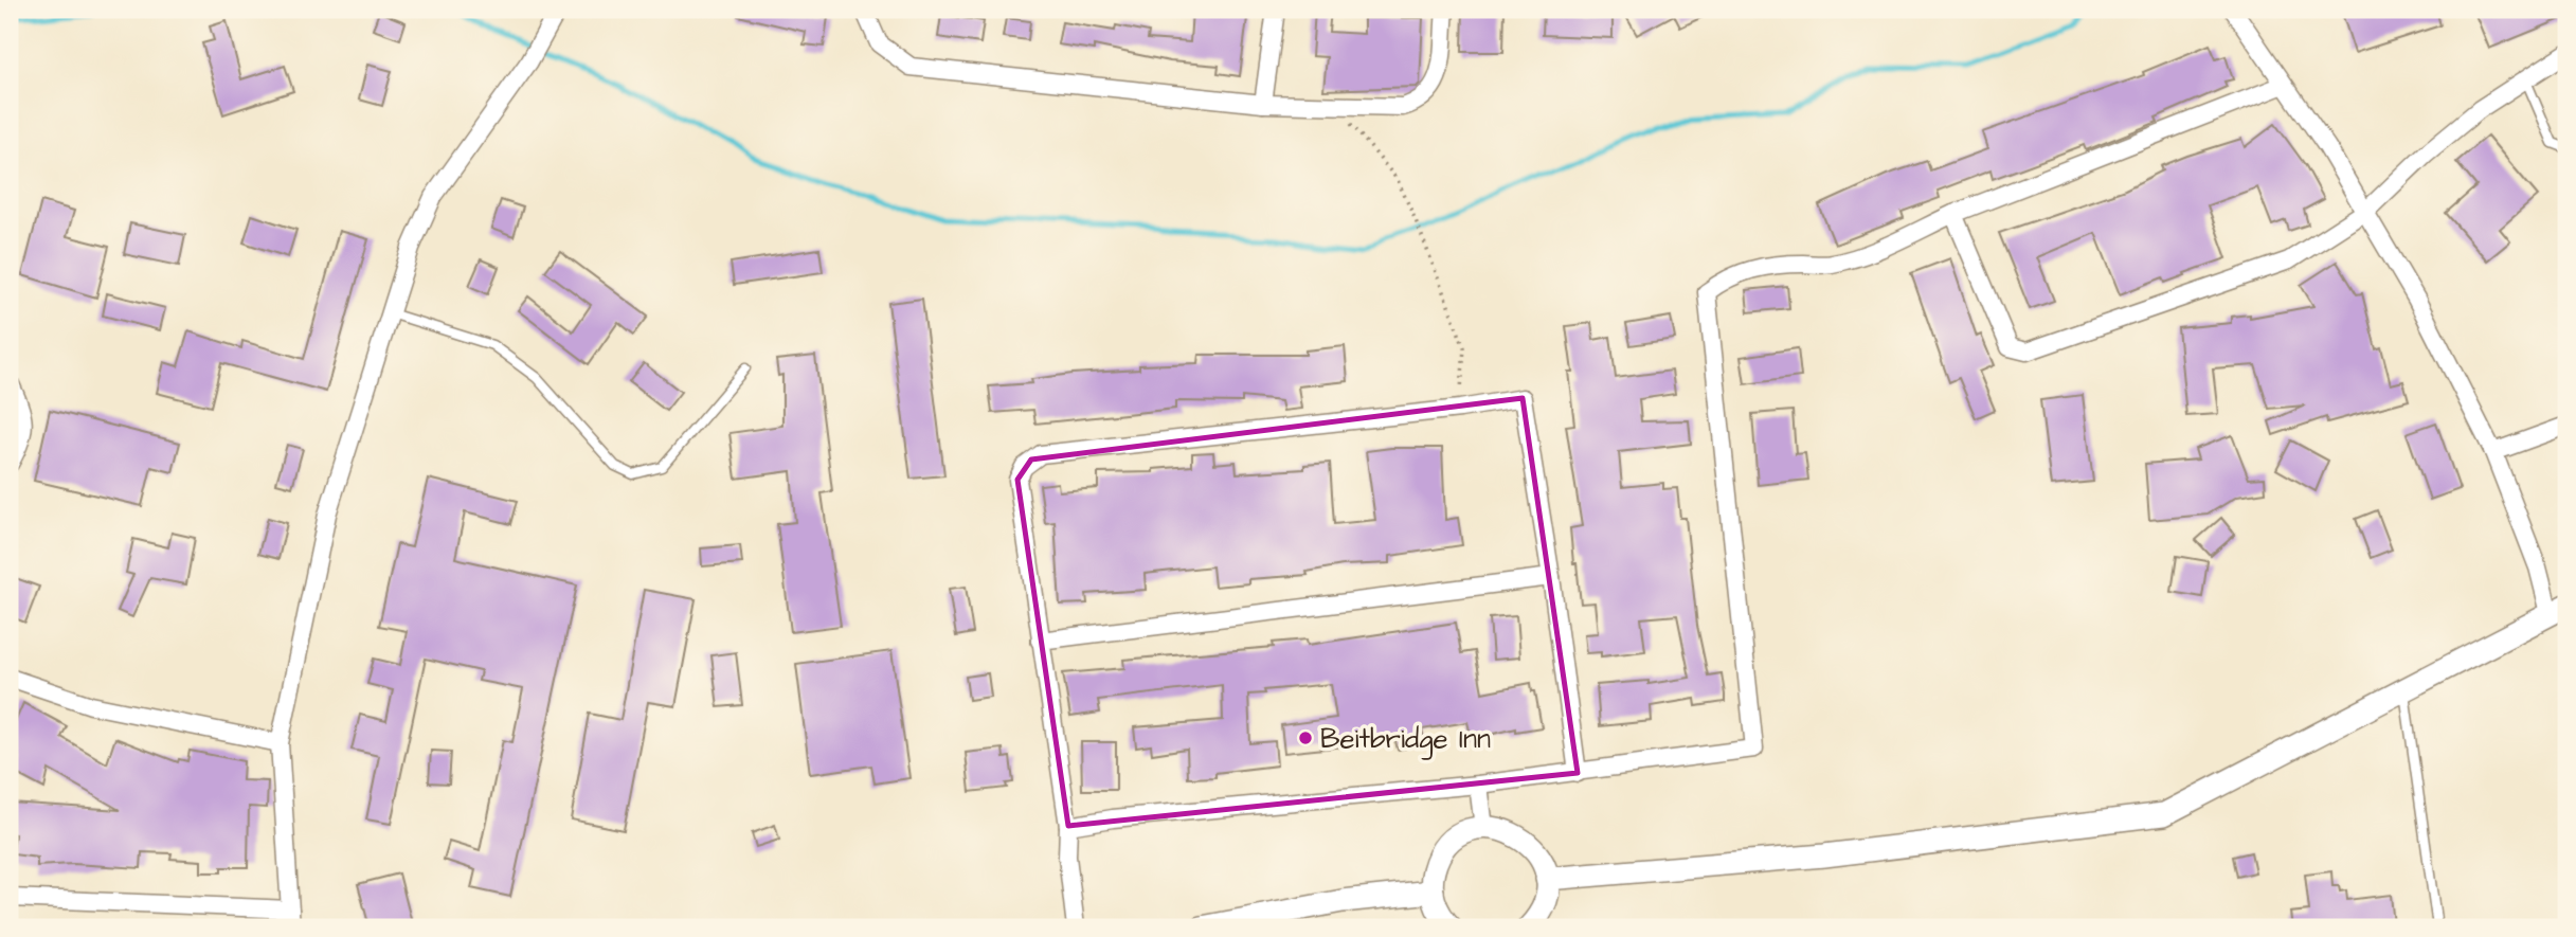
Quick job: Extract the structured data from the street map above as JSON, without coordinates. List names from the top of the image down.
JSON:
{
  "places": ["Beitbridge Inn"]
}
